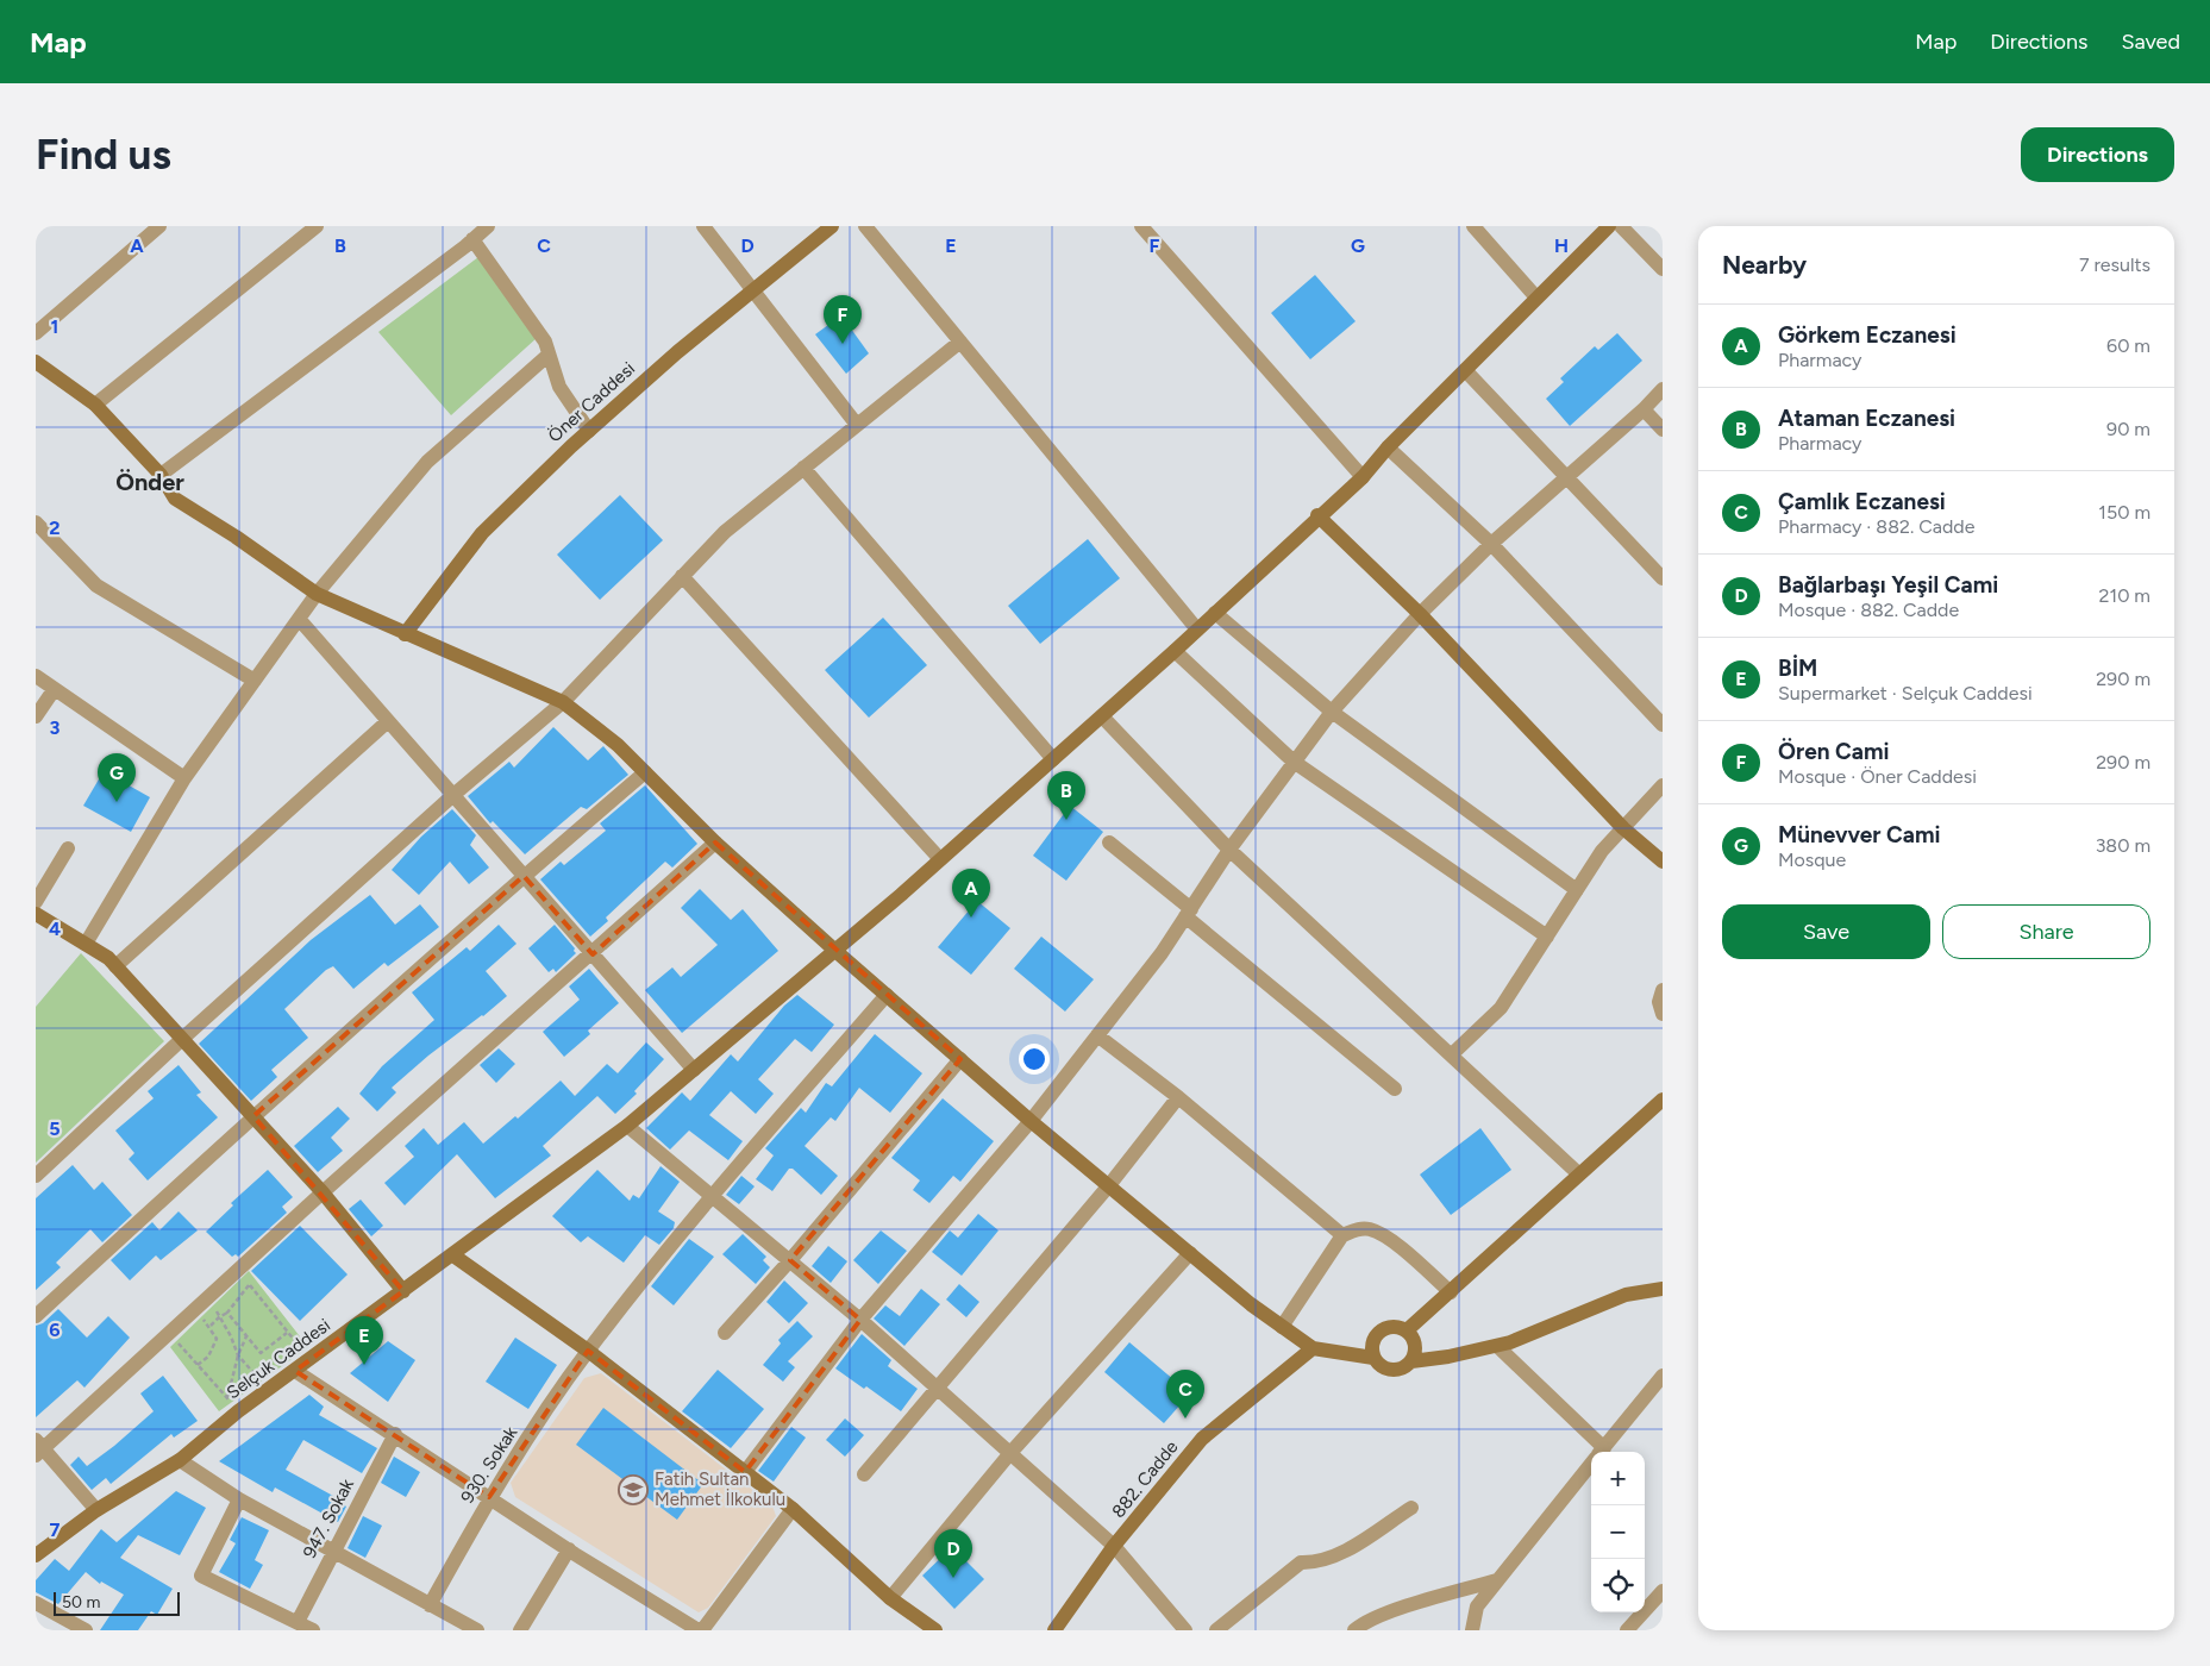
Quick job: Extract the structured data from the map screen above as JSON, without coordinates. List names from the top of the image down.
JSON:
{
  "streets": {
    "street": [
      "Öner Caddesi",
      "Selçuk Caddesi",
      "930. Sokak",
      "882. Cadde",
      "947. Sokak"
    ]
  },
  "districts": ["Önder"],
  "places": {
    "school or university": ["Fatih Sultan Mehmet İlkokulu"]
  },
  "scale_bar": "50 m",
  "page": {
    "header": "Map",
    "nav": ["Map", "Directions", "Saved"],
    "buttons": [
      "Directions",
      ["Save", "Share"]
    ],
    "title": "Find us",
    "heading": ["Nearby", "7 results"],
    "pins": [
      "F",
      "G",
      "B",
      "A",
      "E",
      "C",
      "D"
    ],
    "list": [
      {
        "mark": "A",
        "name": "Görkem Eczanesi",
        "note": "Pharmacy",
        "value": "60 m"
      },
      {
        "mark": "B",
        "name": "Ataman Eczanesi",
        "note": "Pharmacy",
        "value": "90 m"
      },
      {
        "mark": "C",
        "name": "Çamlık Eczanesi",
        "note": "Pharmacy · 882. Cadde",
        "value": "150 m"
      },
      {
        "mark": "D",
        "name": "Bağlarbaşı Yeşil Cami",
        "note": "Mosque · 882. Cadde",
        "value": "210 m"
      },
      {
        "mark": "E",
        "name": "BİM",
        "note": "Supermarket · Selçuk Caddesi",
        "value": "290 m"
      },
      {
        "mark": "F",
        "name": "Ören Cami",
        "note": "Mosque · Öner Caddesi",
        "value": "290 m"
      },
      {
        "mark": "G",
        "name": "Münevver Cami",
        "note": "Mosque",
        "value": "380 m"
      }
    ],
    "map_buttons": ["+", "−"],
    "scale": "50 m"
  },
  "grid": {
    "columns": [
      "A",
      "B",
      "C",
      "D",
      "E",
      "F",
      "G",
      "H"
    ],
    "rows": [
      "1",
      "2",
      "3",
      "4",
      "5",
      "6",
      "7"
    ]
  }
}
